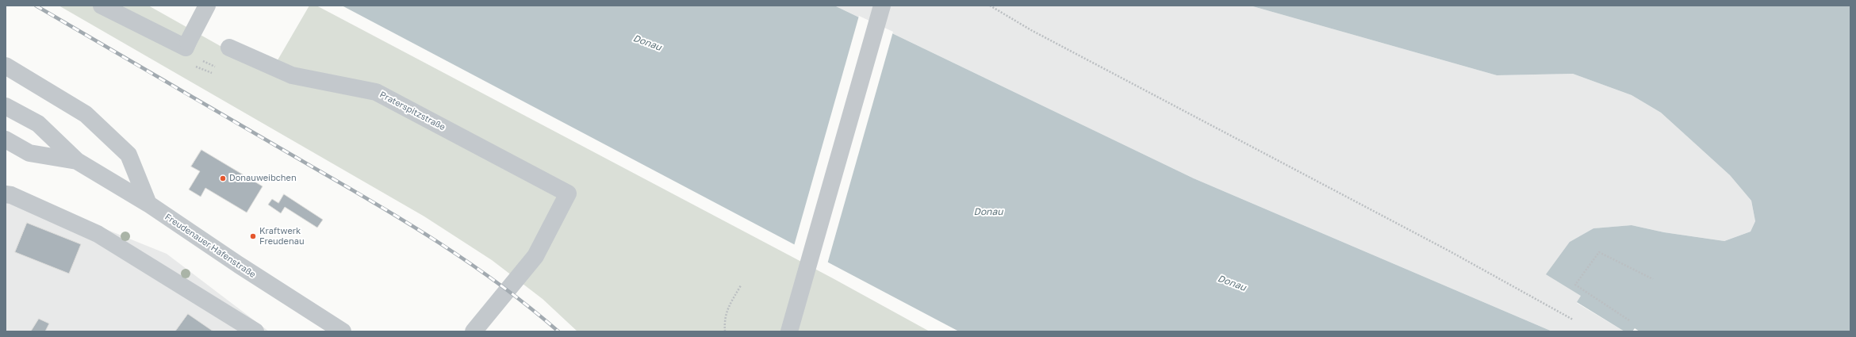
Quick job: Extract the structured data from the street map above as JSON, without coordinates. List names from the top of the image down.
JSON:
{
  "streets": {
    "street": ["Praterspitzstraße", "Freudenauer Hafenstraße"]
  },
  "water": ["Donau"],
  "places": ["Donauweibchen", "Kraftwerk Freudenau"]
}
